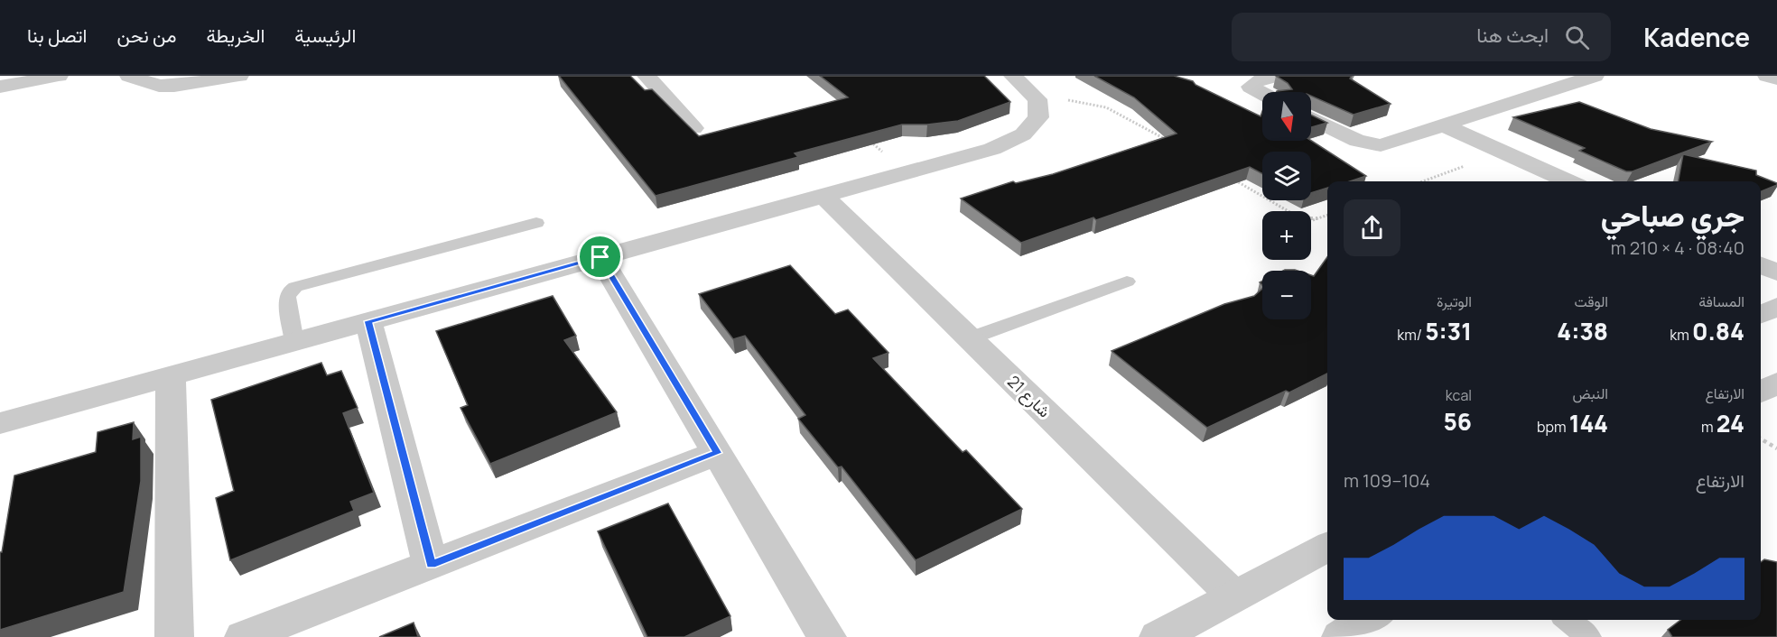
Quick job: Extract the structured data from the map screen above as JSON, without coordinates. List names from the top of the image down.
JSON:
{
  "streets": {
    "street": ["شارع 21"]
  },
  "north": "bottom",
  "page": {
    "header": "Kadence",
    "search": "ابحث هنا",
    "nav": [
      "الرئيسية",
      "الخريطة",
      "من نحن",
      "اتصل بنا"
    ],
    "map_buttons": ["+", "−"],
    "heading": ["جري صباحي", "08:40 · 4 × 210 m"],
    "stats": [
      ["المسافة", "0.84 km"],
      ["الوقت", "4:38"],
      ["الوتيرة", "5:31 /km"],
      ["الارتفاع", "24 m"],
      ["النبض", "144 bpm"],
      ["kcal", "56"]
    ],
    "chart": ["الارتفاع", "104–109 m"]
  }
}
